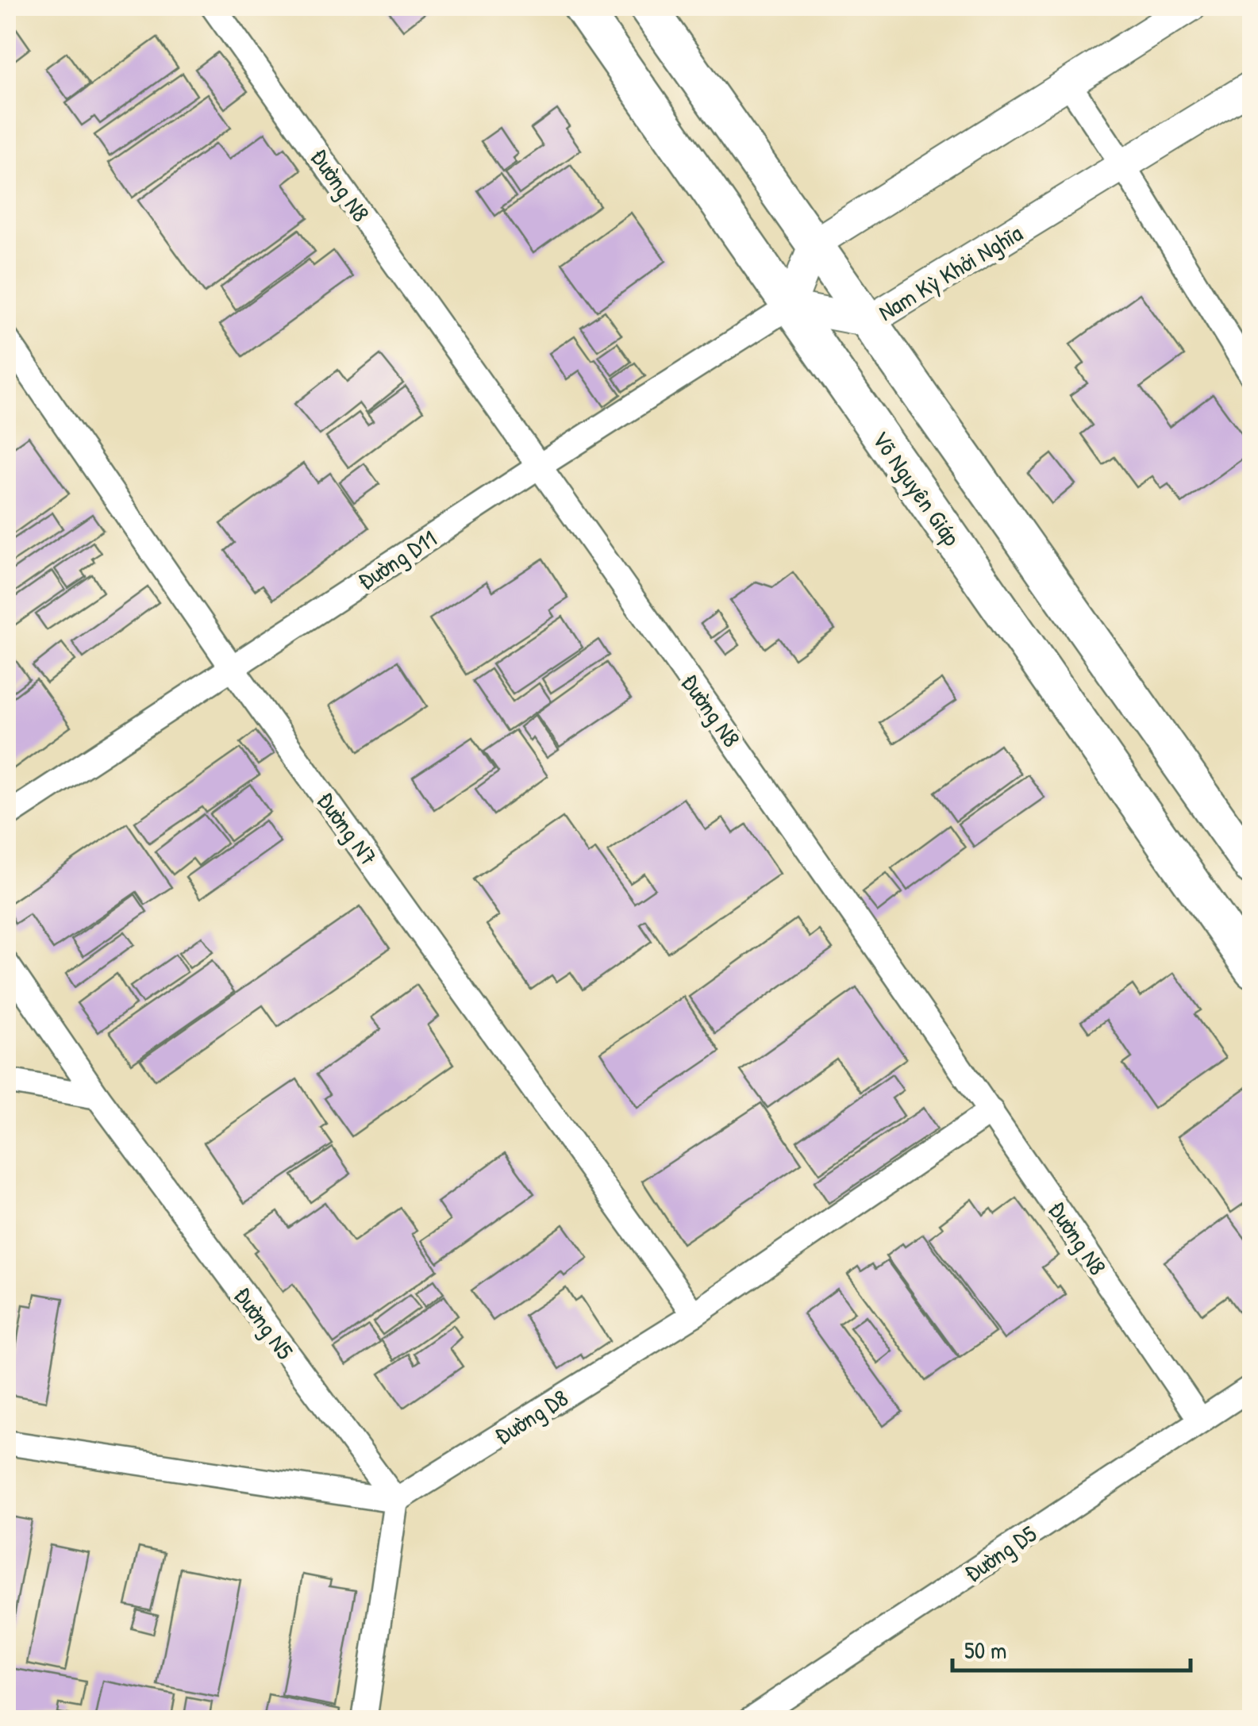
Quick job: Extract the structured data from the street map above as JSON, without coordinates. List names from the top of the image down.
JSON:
{
  "streets": {
    "main road": ["Võ Nguyên Giáp"],
    "street": [
      "Đường N8",
      "Nam Kỳ Khởi Nghĩa",
      "Đường D11",
      "Đường N7",
      "Đường N5",
      "Đường D8",
      "Đường D5"
    ]
  },
  "crossings": [
    ["Đường N8", "Đường D11"],
    ["Đường N8", "Đường D8"],
    ["Đường N8", "Đường D5"],
    ["Nam Kỳ Khởi Nghĩa", "Võ Nguyên Giáp"],
    ["Nam Kỳ Khởi Nghĩa", "Đường D11"],
    ["Võ Nguyên Giáp", "Đường D11"],
    ["Đường D11", "Đường N7"],
    ["Đường N7", "Đường D8"],
    ["Đường N5", "Đường D8"]
  ],
  "scale_bar": "50 m"
}
